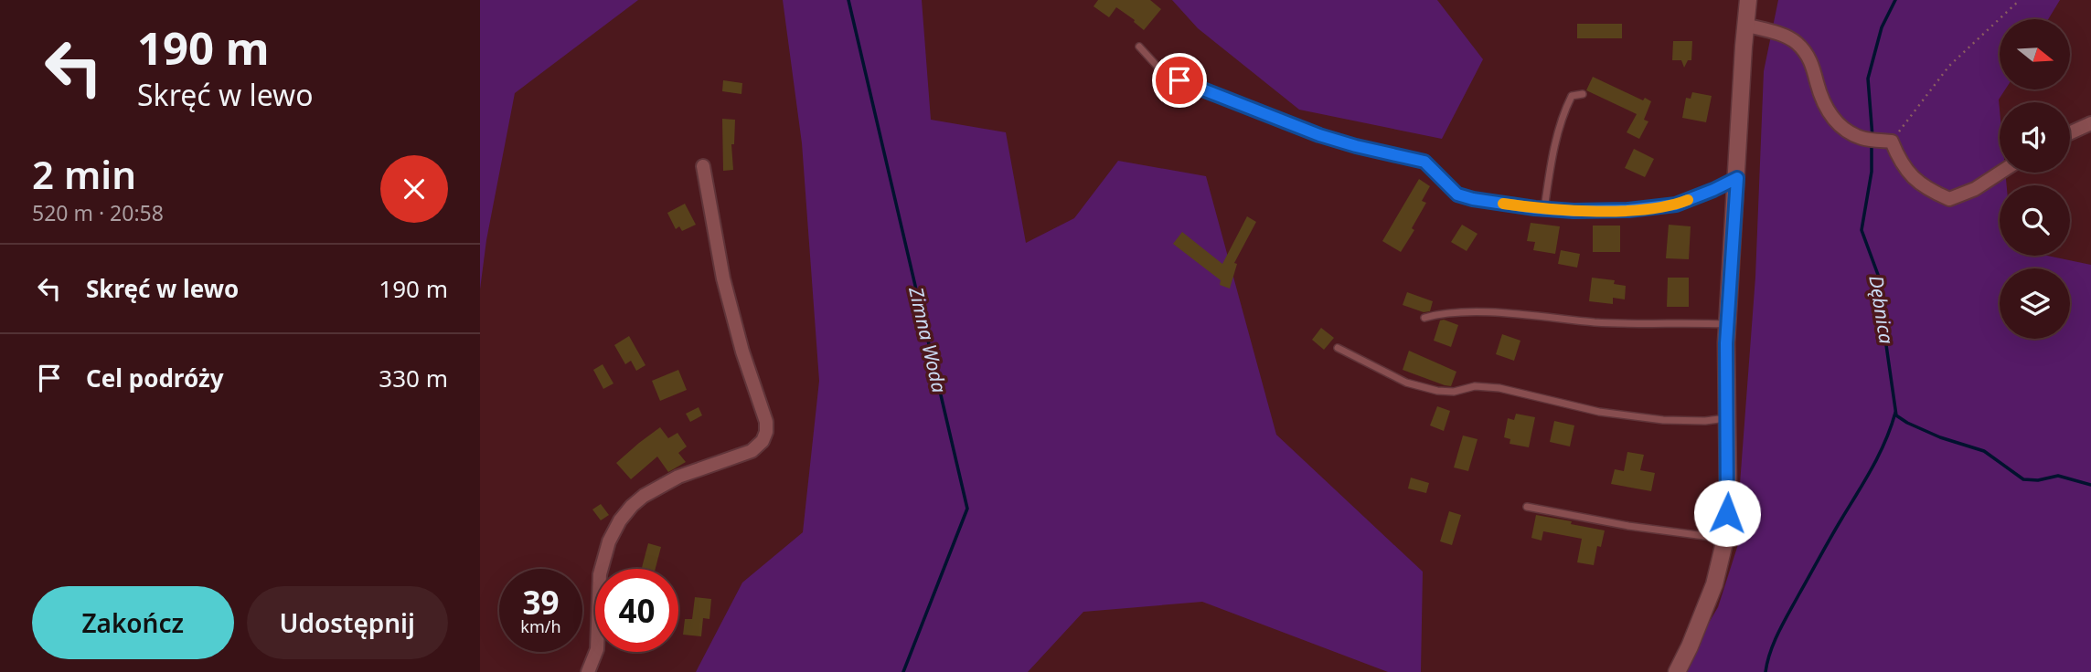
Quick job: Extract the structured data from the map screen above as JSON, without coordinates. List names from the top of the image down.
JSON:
{
  "water": ["Dębnica", "Zimna Woda"],
  "north": "right",
  "page": {
    "turn": ["190 m", "Skręć w lewo"],
    "heading": ["2 min", "520 m · 20:58"],
    "list": [
      {
        "name": "Skręć w lewo",
        "value": "190 m"
      },
      {
        "name": "Cel podróży",
        "value": "330 m"
      }
    ],
    "speed": "39 km/h",
    "limit": "40",
    "buttons": ["Zakończ", "Udostępnij"]
  }
}
